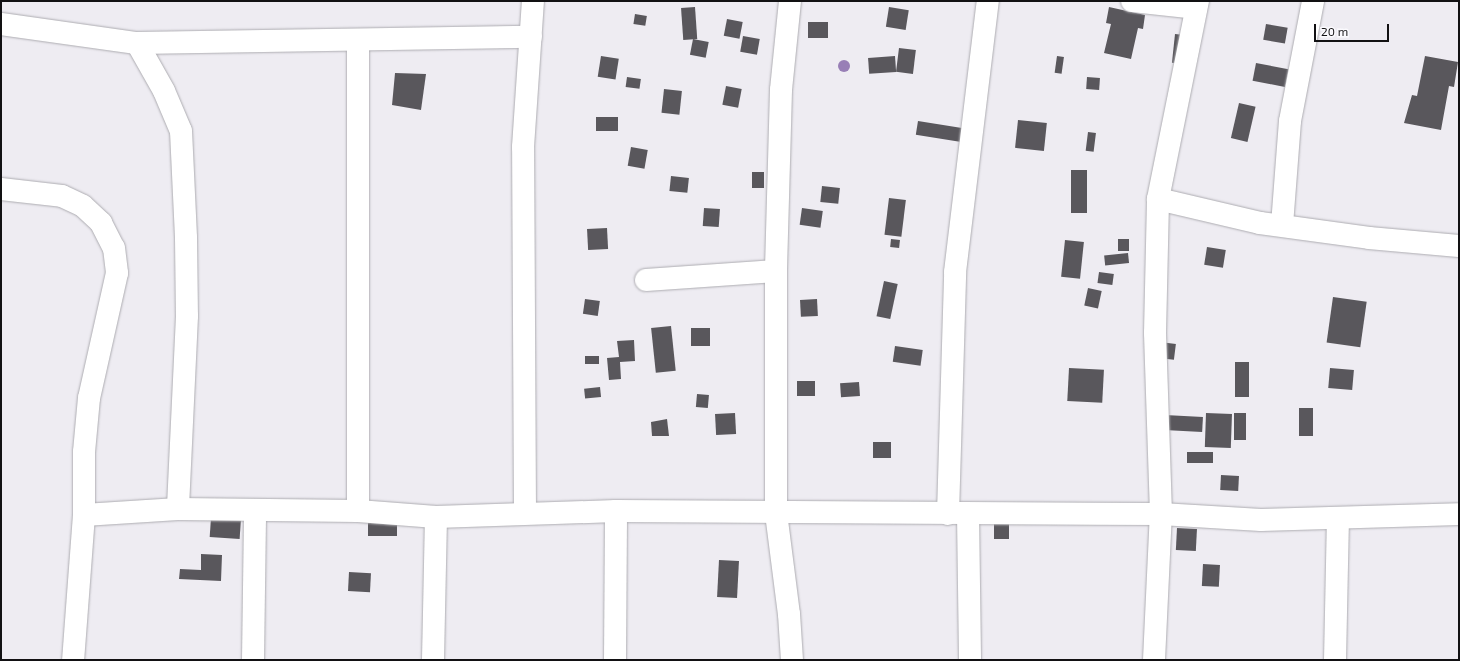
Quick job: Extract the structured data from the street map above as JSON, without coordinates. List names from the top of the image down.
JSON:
{
  "scale_bar": "20 m"
}
